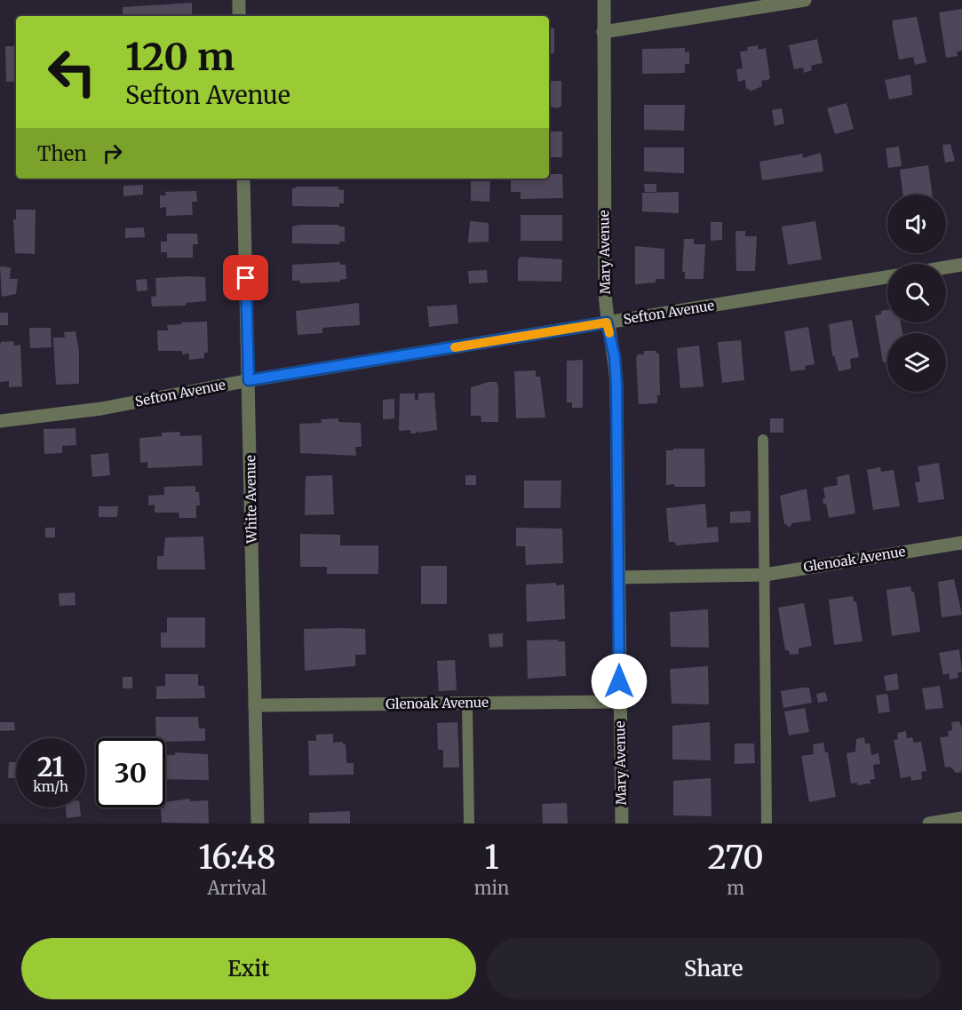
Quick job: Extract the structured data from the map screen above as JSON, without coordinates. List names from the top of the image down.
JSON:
{
  "streets": {
    "street": [
      "Mary Avenue",
      "Sefton Avenue",
      "White Avenue",
      "Glenoak Avenue"
    ]
  },
  "crossings": [
    ["Mary Avenue", "Sefton Avenue"],
    ["Mary Avenue", "Glenoak Avenue"],
    ["Sefton Avenue", "White Avenue"],
    ["White Avenue", "Glenoak Avenue"]
  ],
  "page": {
    "turn": ["120 m", "Sefton Avenue"],
    "then": "Then",
    "speed": "21 km/h",
    "limit": "30",
    "eta": [
      "16:48",
      "Arrival",
      "1",
      "min",
      "270",
      "m"
    ],
    "buttons": ["Exit", "Share"]
  }
}
